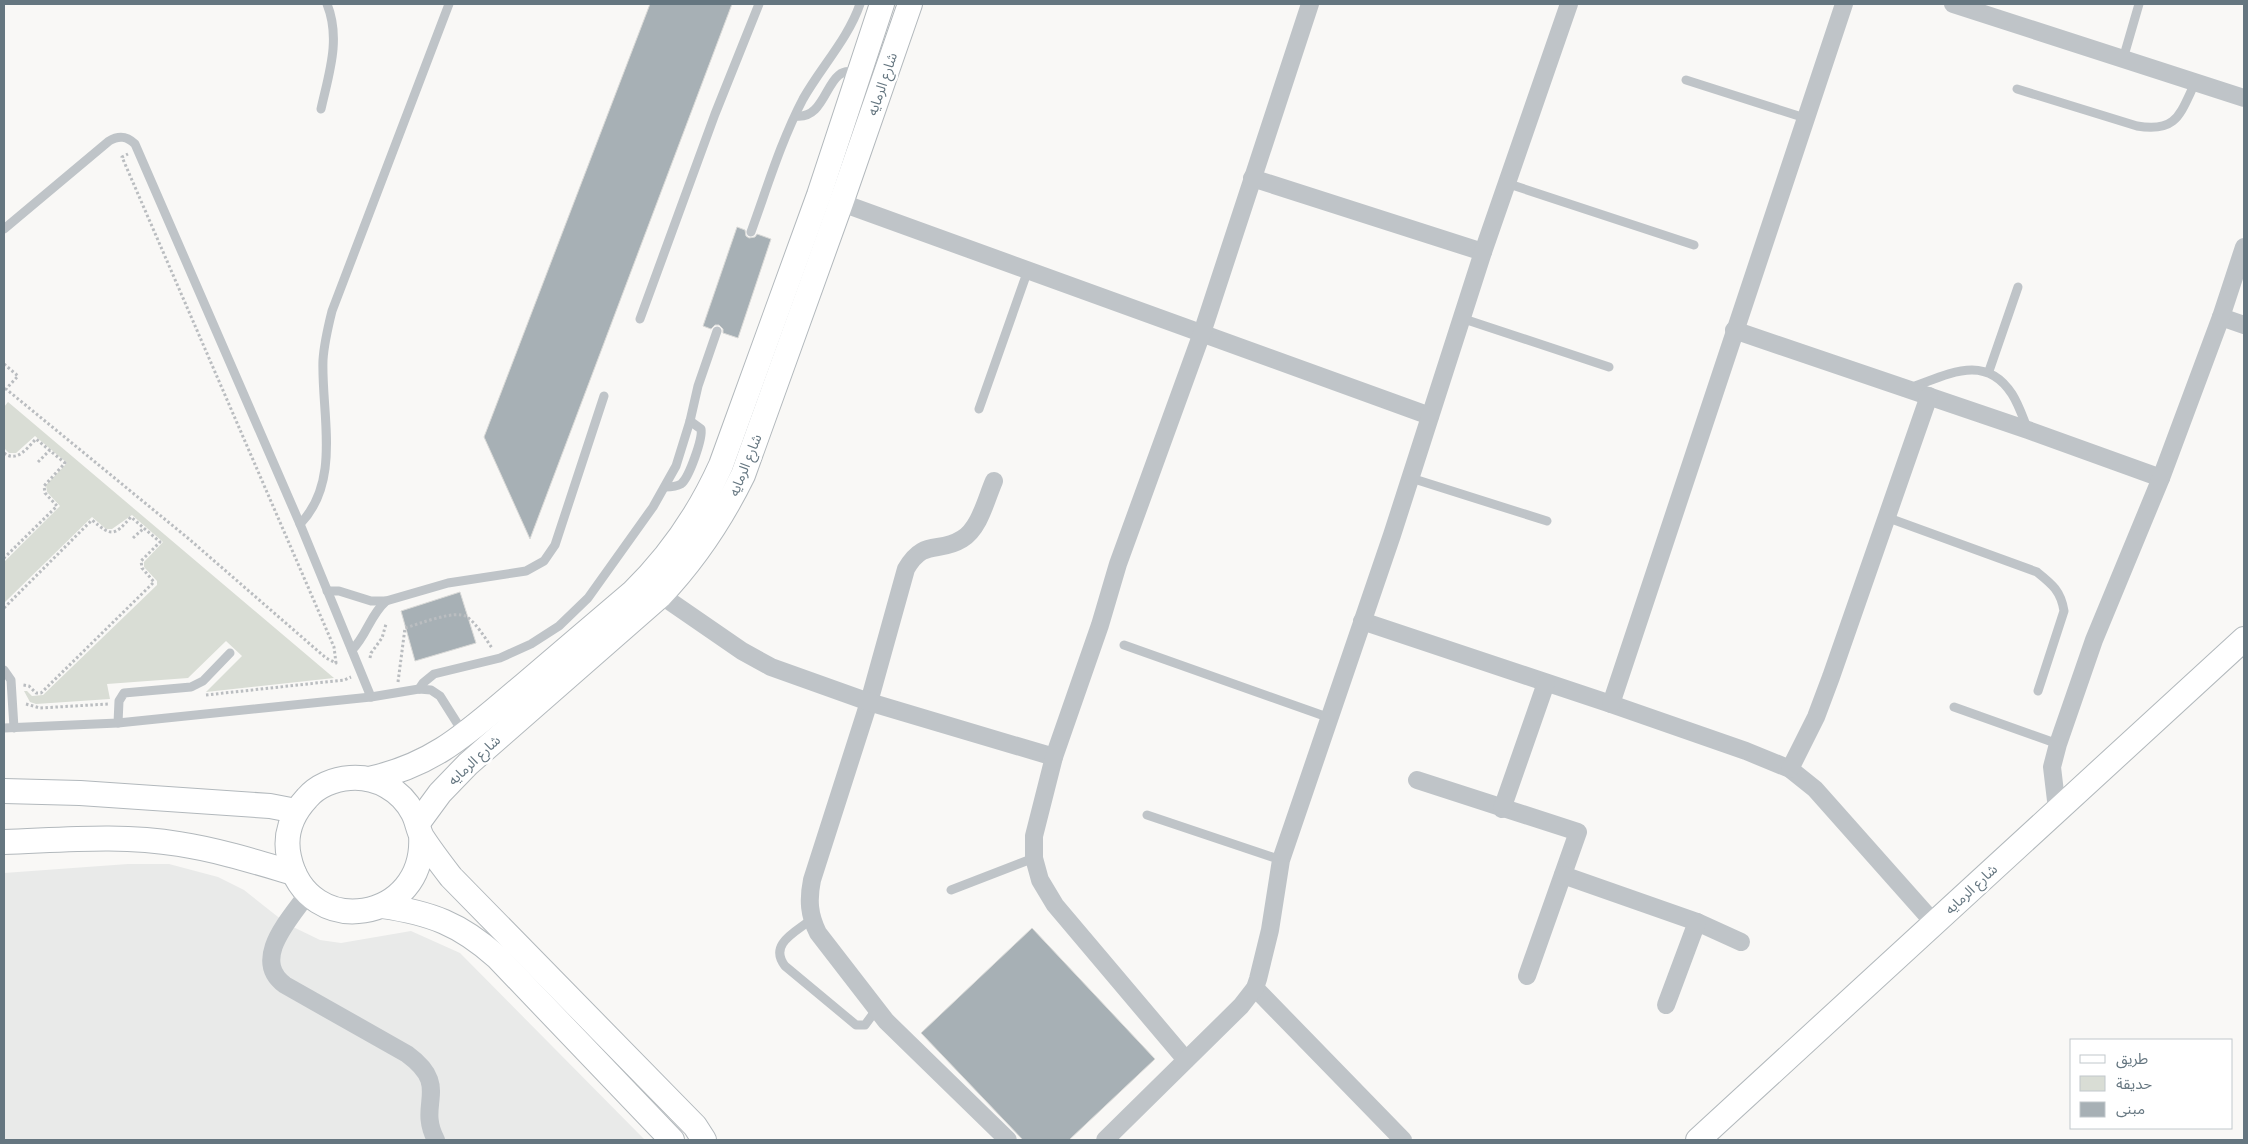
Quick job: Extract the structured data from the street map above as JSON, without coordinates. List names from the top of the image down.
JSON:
{
  "streets": {
    "street": ["شارع الرمايه"]
  },
  "legend": ["طريق", "حديقة", "مبنى"]
}
